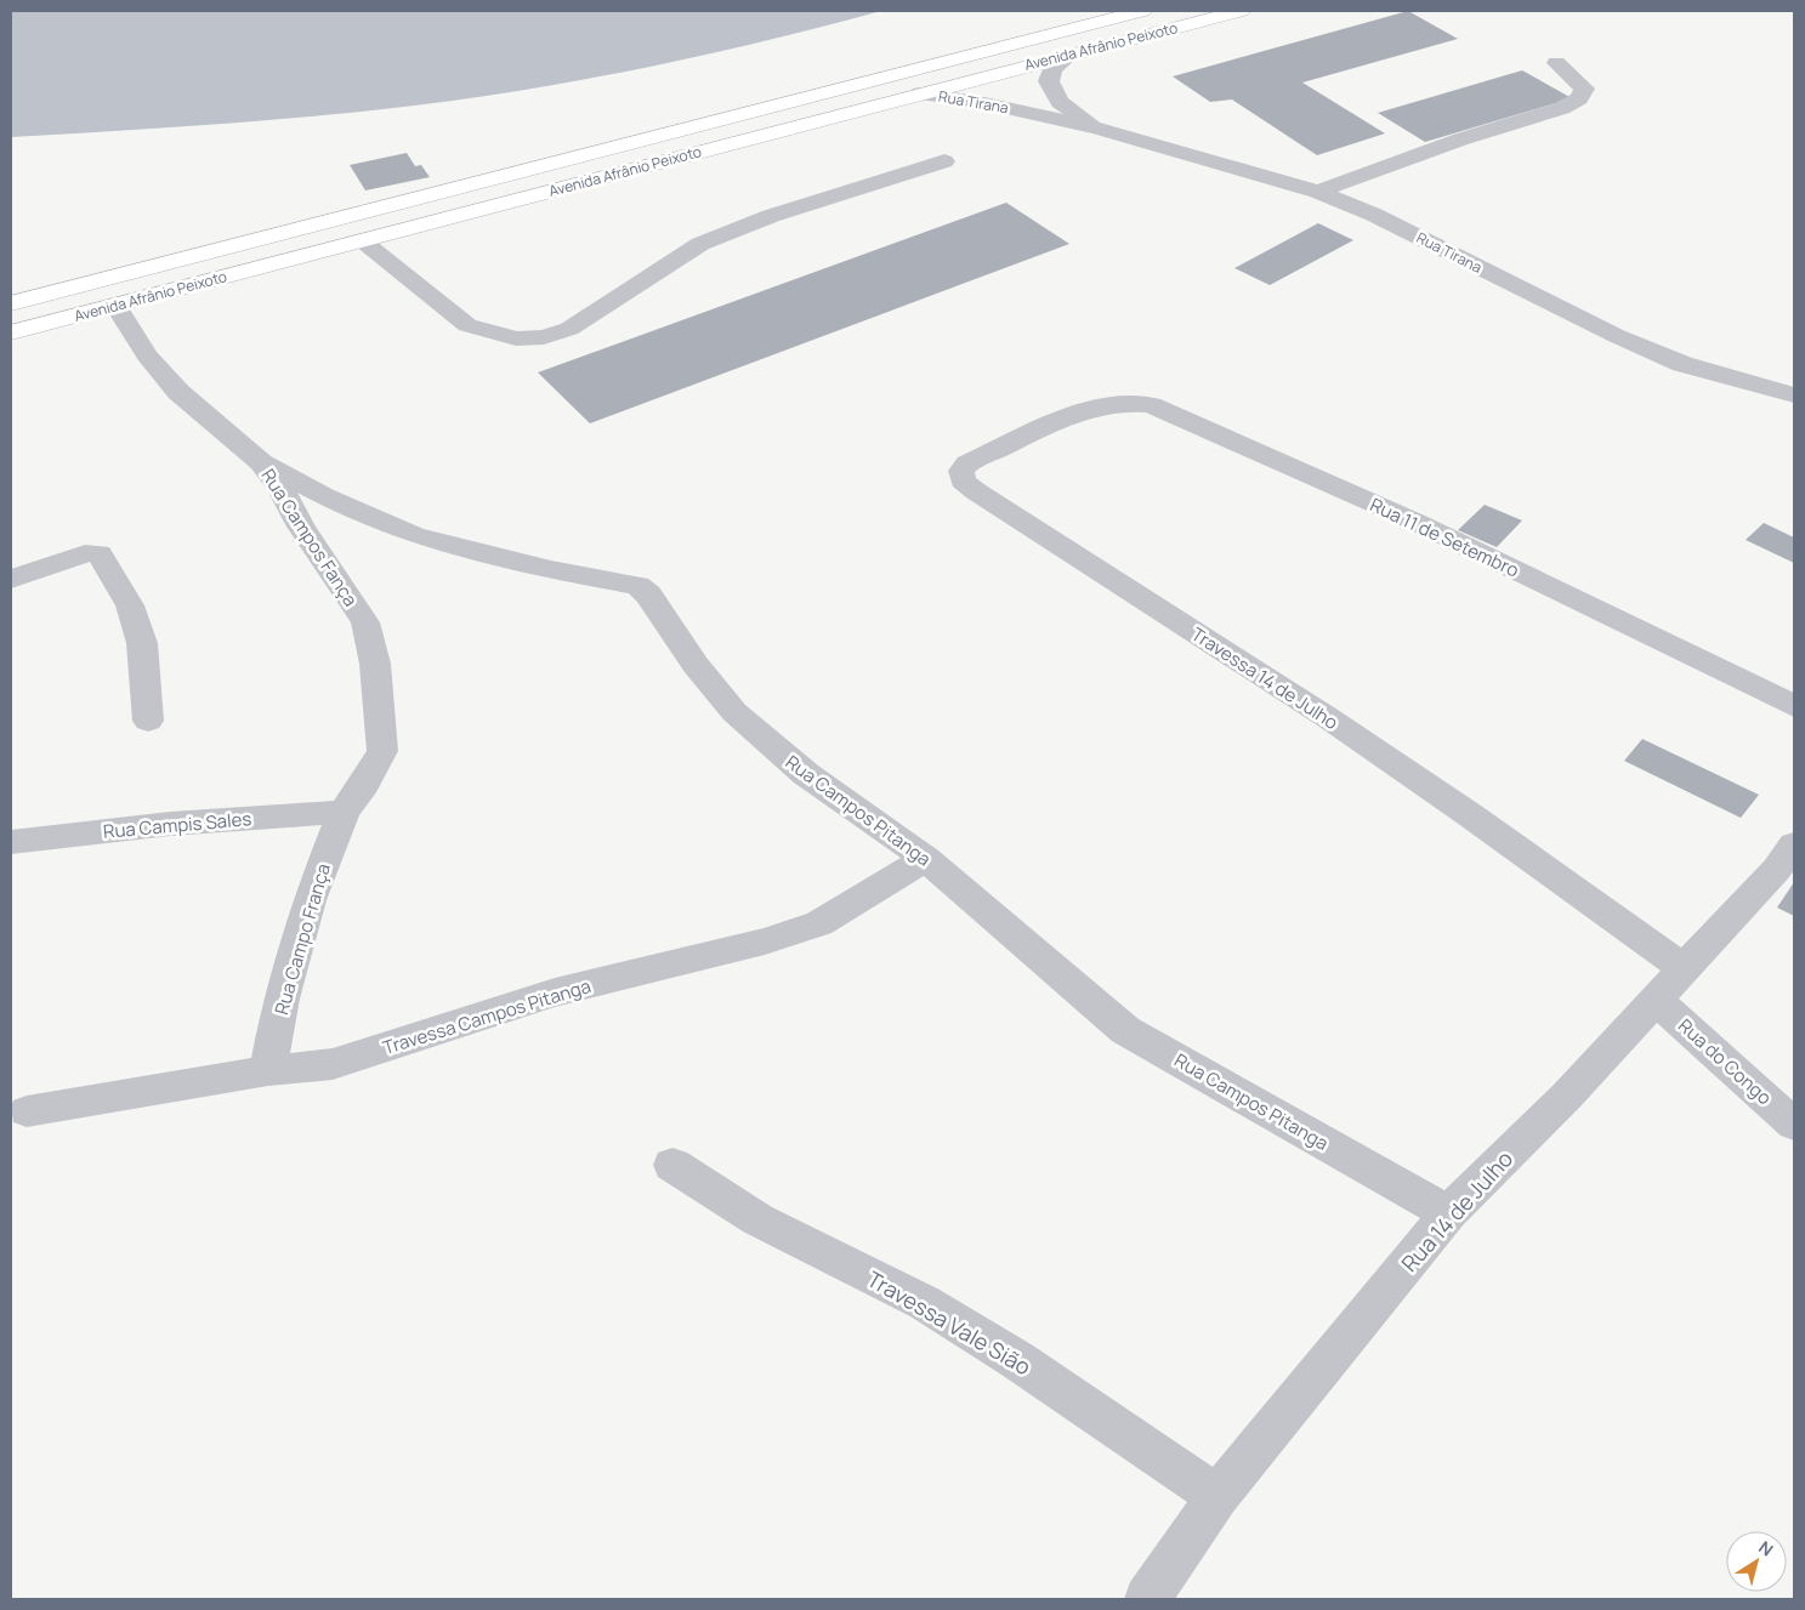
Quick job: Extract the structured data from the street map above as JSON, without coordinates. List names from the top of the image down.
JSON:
{
  "streets": {
    "main road": ["Avenida Afrânio Peixoto"],
    "street": [
      "Rua Tirana",
      "Rua Campos Fança",
      "Rua 11 de Setembro",
      "Travessa 14 de Julho",
      "Rua Campos Pitanga",
      "Rua Campis Sales",
      "Rua Campo França",
      "Travessa Campos Pitanga",
      "Rua do Congo",
      "Rua 14 de Julho",
      "Travessa Vale Sião"
    ]
  },
  "crossings": [
    ["Avenida Afrânio Peixoto", "Rua Tirana"],
    ["Avenida Afrânio Peixoto", "Rua Campos Fança"],
    ["Rua Campos Fança", "Rua Campos Pitanga"],
    ["Rua Campos Fança", "Rua Campis Sales"],
    ["Rua Campos Fança", "Rua Campo França"],
    ["Rua 11 de Setembro", "Travessa 14 de Julho"],
    ["Travessa 14 de Julho", "Rua 14 de Julho"],
    ["Rua Campos Pitanga", "Travessa Campos Pitanga"],
    ["Rua Campos Pitanga", "Rua 14 de Julho"],
    ["Rua Campis Sales", "Rua Campo França"],
    ["Rua Campo França", "Travessa Campos Pitanga"],
    ["Rua do Congo", "Rua 14 de Julho"],
    ["Rua 14 de Julho", "Travessa Vale Sião"]
  ],
  "north": "top right"
}
